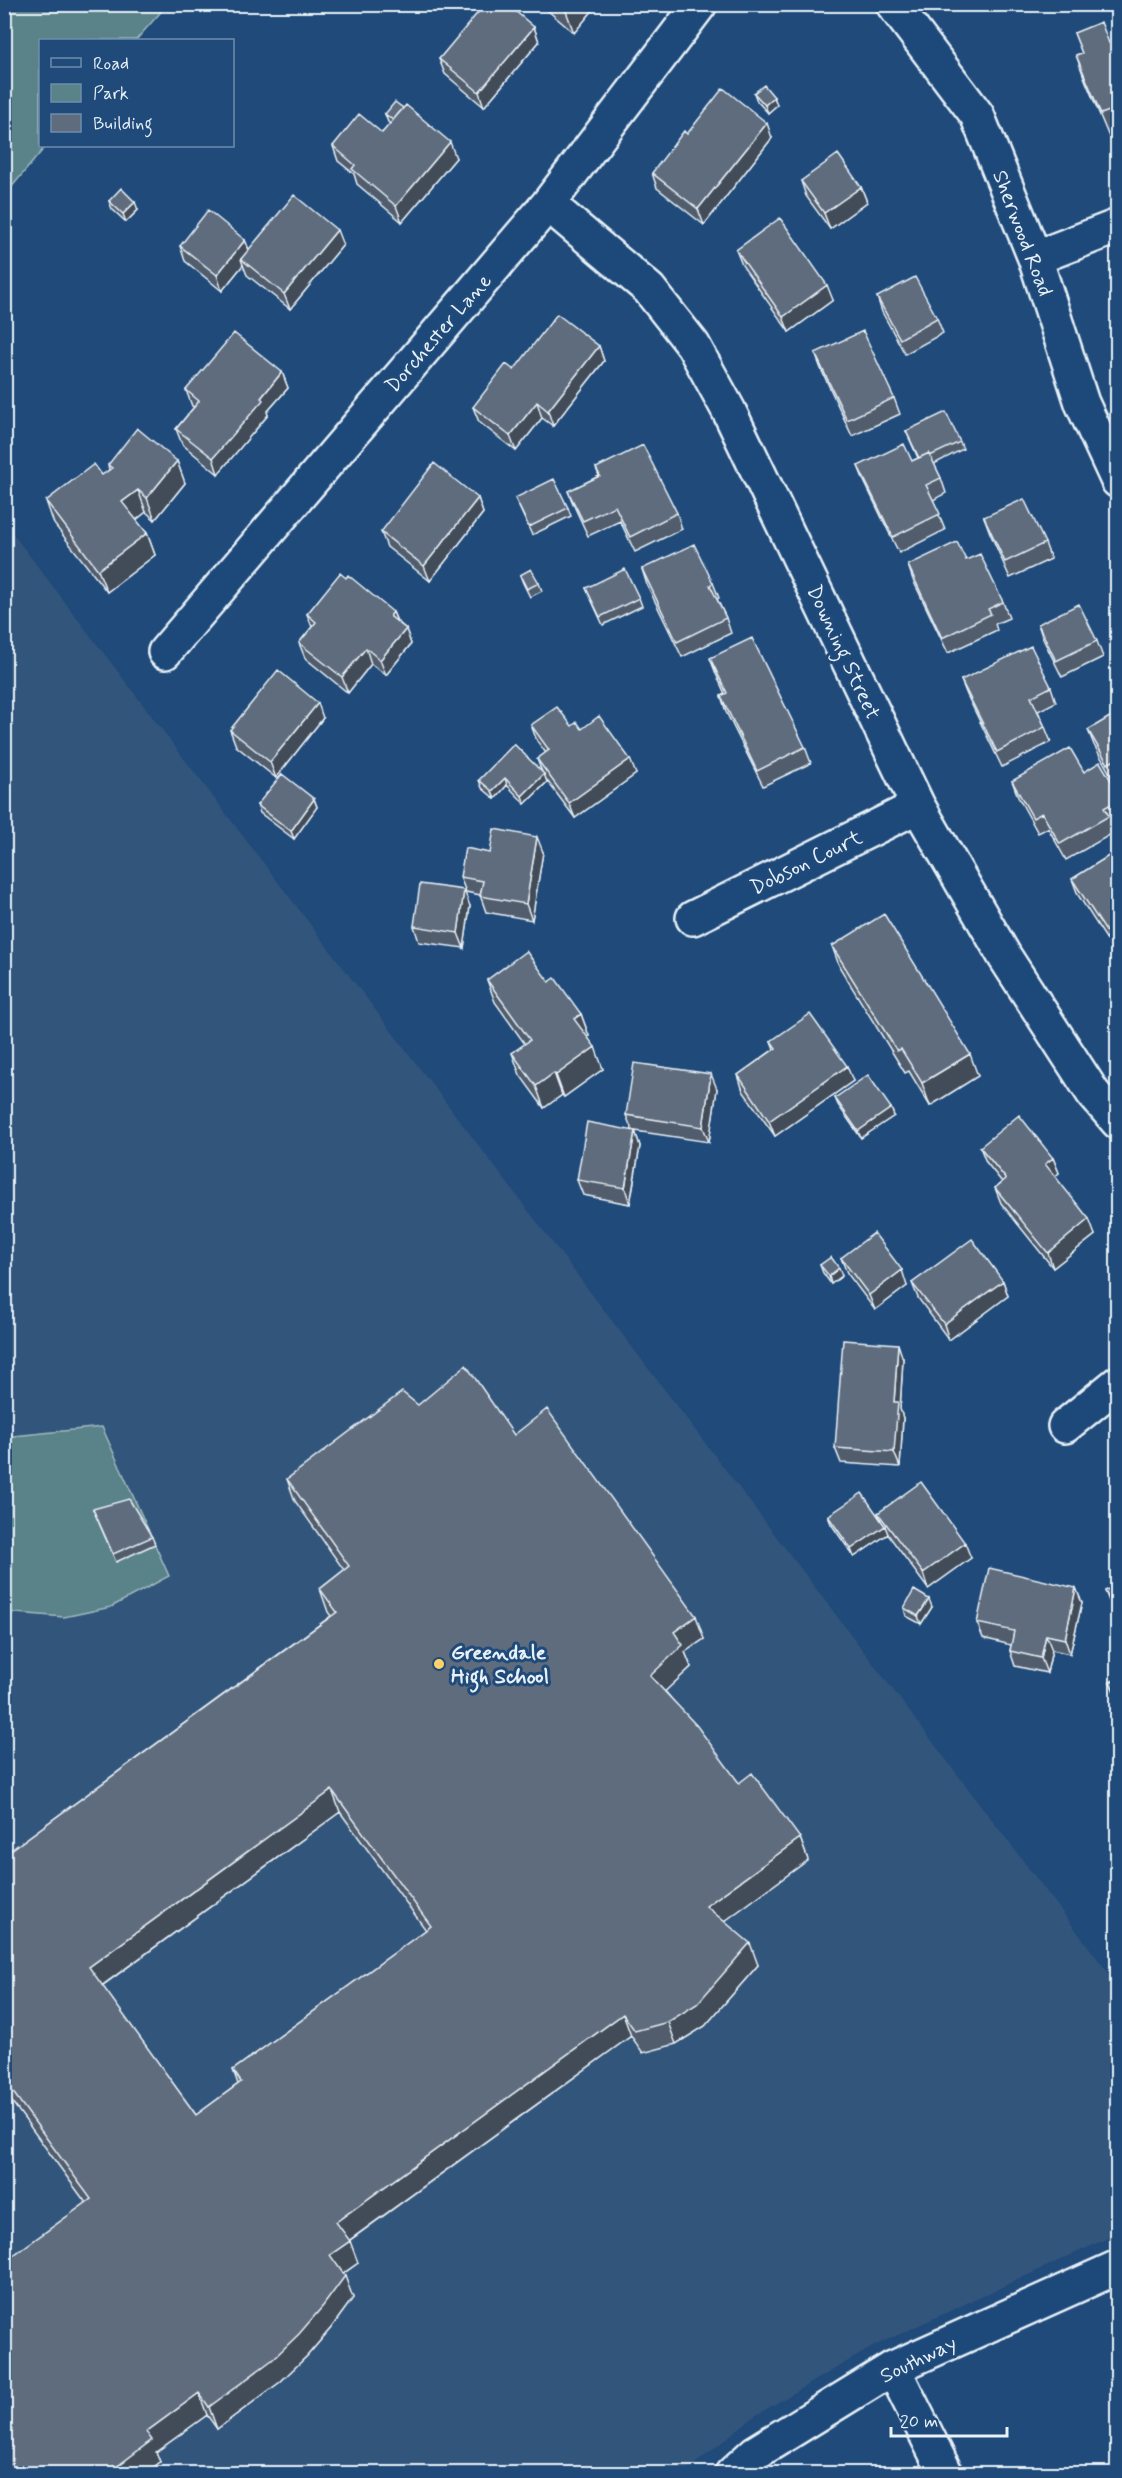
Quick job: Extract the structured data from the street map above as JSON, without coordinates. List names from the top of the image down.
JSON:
{
  "streets": {
    "street": [
      "Sherwood Road",
      "Dorchester Lane",
      "Downing Street",
      "Dobson Court",
      "Southway"
    ]
  },
  "crossings": [
    ["Dorchester Lane", "Downing Street"],
    ["Downing Street", "Dobson Court"]
  ],
  "places": ["Greendale High School"],
  "legend": ["Road", "Park", "Building"],
  "scale_bar": "20 m"
}
